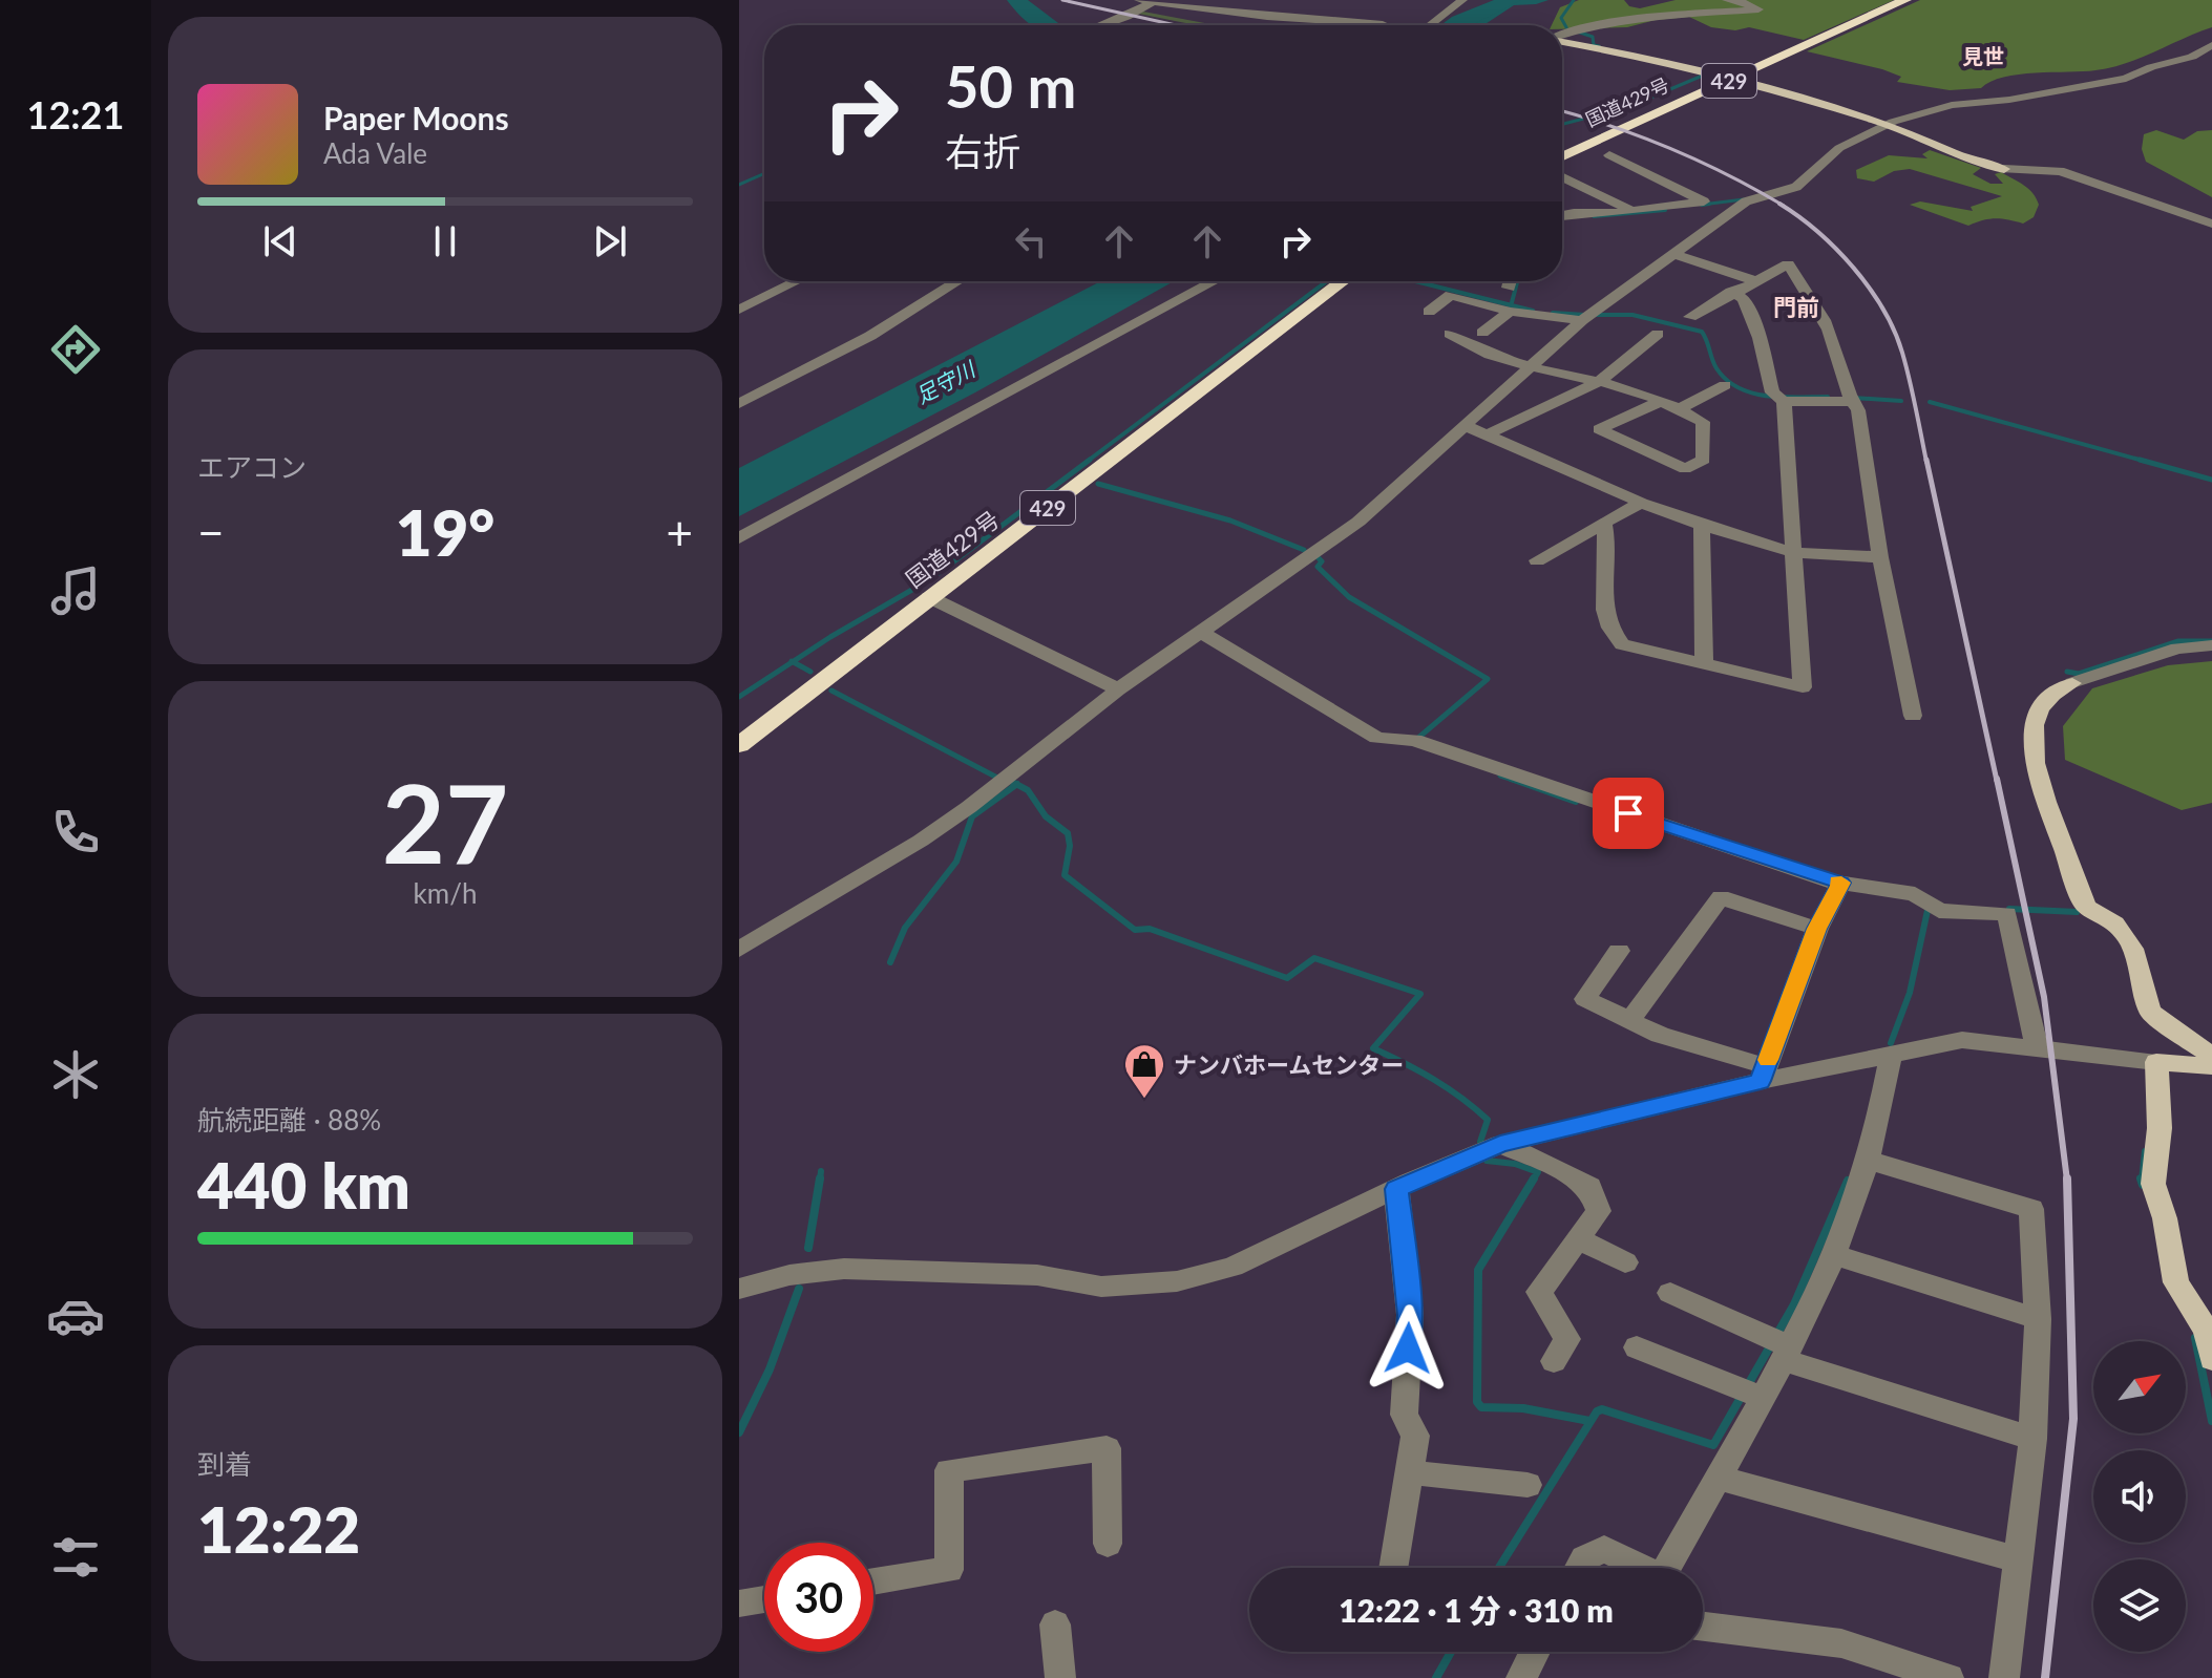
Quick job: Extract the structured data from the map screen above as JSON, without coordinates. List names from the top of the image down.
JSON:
{
  "streets": {
    "highway": ["429", "国道429号"]
  },
  "districts": ["見世", "門前"],
  "water": ["足守川"],
  "places": {
    "shop": ["ナンバホームセンター"]
  },
  "north": "top right",
  "page": {
    "tabs": "12:21",
    "turn": ["50 m", "右折"],
    "song": ["Paper Moons", "Ada Vale"],
    "tile": [
      "エアコン",
      ["27", "km/h"],
      ["航続距離 · 88%", "440 km"],
      ["到着", "12:22"]
    ],
    "heat": ["−", "19°", "+"],
    "limit": "30",
    "trip": "12:22 · 1 分 · 310 m"
  }
}
